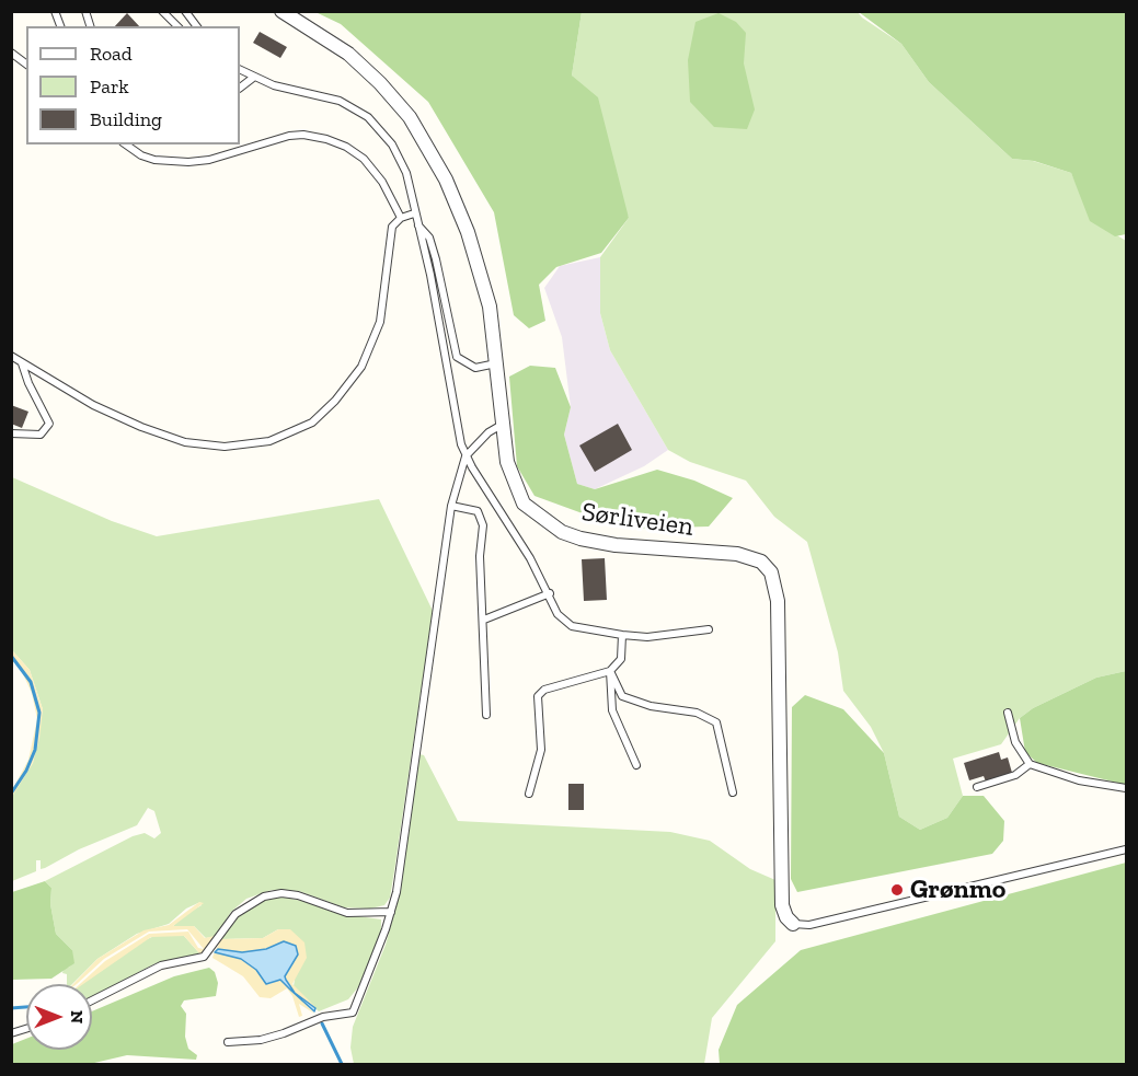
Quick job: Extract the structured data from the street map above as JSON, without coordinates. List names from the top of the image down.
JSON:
{
  "streets": {
    "street": ["Sørliveien"]
  },
  "places": ["Grønmo"],
  "legend": ["Road", "Park", "Building"],
  "north": "right"
}
